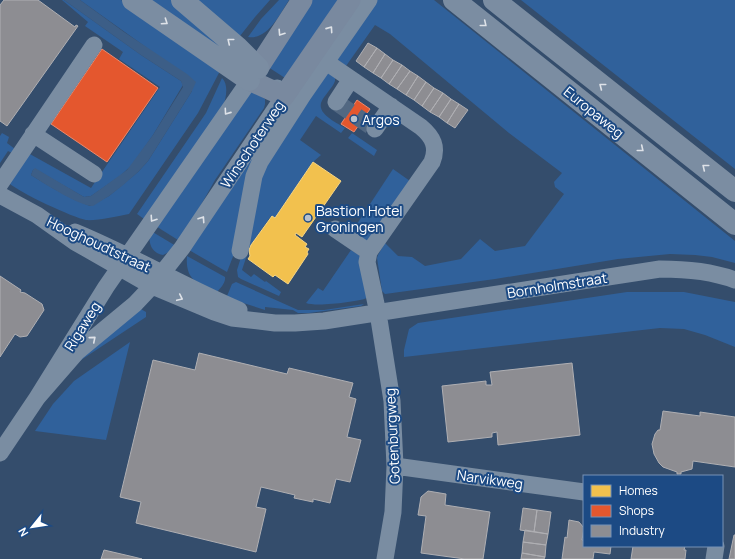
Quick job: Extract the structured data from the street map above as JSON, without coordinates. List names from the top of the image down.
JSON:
{
  "streets": {
    "highway": ["Europaweg"],
    "main road": ["Winschoterweg"],
    "street": [
      "Hooghoudtstraat",
      "Bornholmstraat",
      "Rigaweg",
      "Gotenburgweg",
      "Narvikweg"
    ]
  },
  "crossings": [
    ["Winschoterweg", "Bornholmstraat"],
    ["Winschoterweg", "Rigaweg"],
    ["Hooghoudtstraat", "Bornholmstraat"],
    ["Hooghoudtstraat", "Rigaweg"],
    ["Bornholmstraat", "Rigaweg"],
    ["Bornholmstraat", "Gotenburgweg"],
    ["Gotenburgweg", "Narvikweg"]
  ],
  "one_way": ["Winschoterweg"],
  "places": ["Argos", "Bastion Hotel Groningen"],
  "legend": ["Homes", "Shops", "Industry"],
  "north": "bottom left"
}
